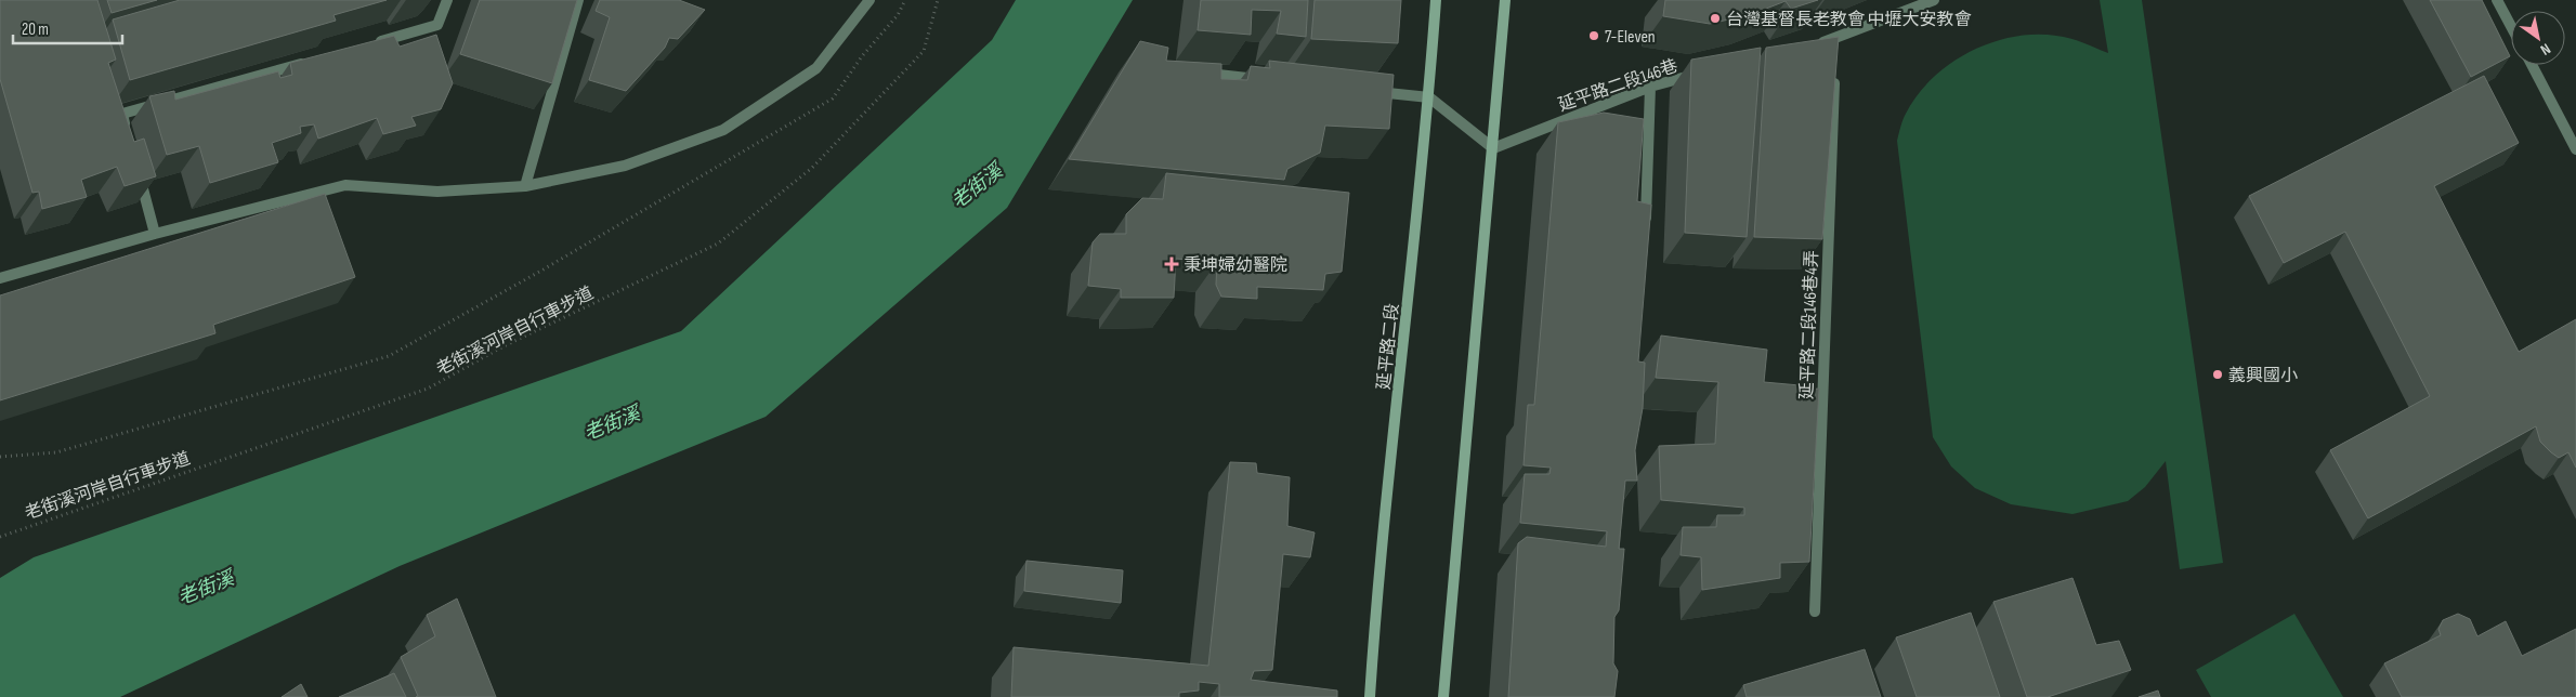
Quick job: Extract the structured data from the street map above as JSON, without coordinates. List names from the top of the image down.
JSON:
{
  "streets": {
    "main road": ["延平路二段"],
    "lane": ["延平路二段146巷", "延平路二段146巷4弄"],
    "path": ["老街溪河岸自行車步道"]
  },
  "water": ["老街溪"],
  "places": {
    "other": ["台灣基督長老教會 中壢大安教會", "7-Eleven", "義興國小"],
    "health": ["秉坤婦幼醫院"]
  },
  "scale_bar": "20 m",
  "north": "bottom right"
}
